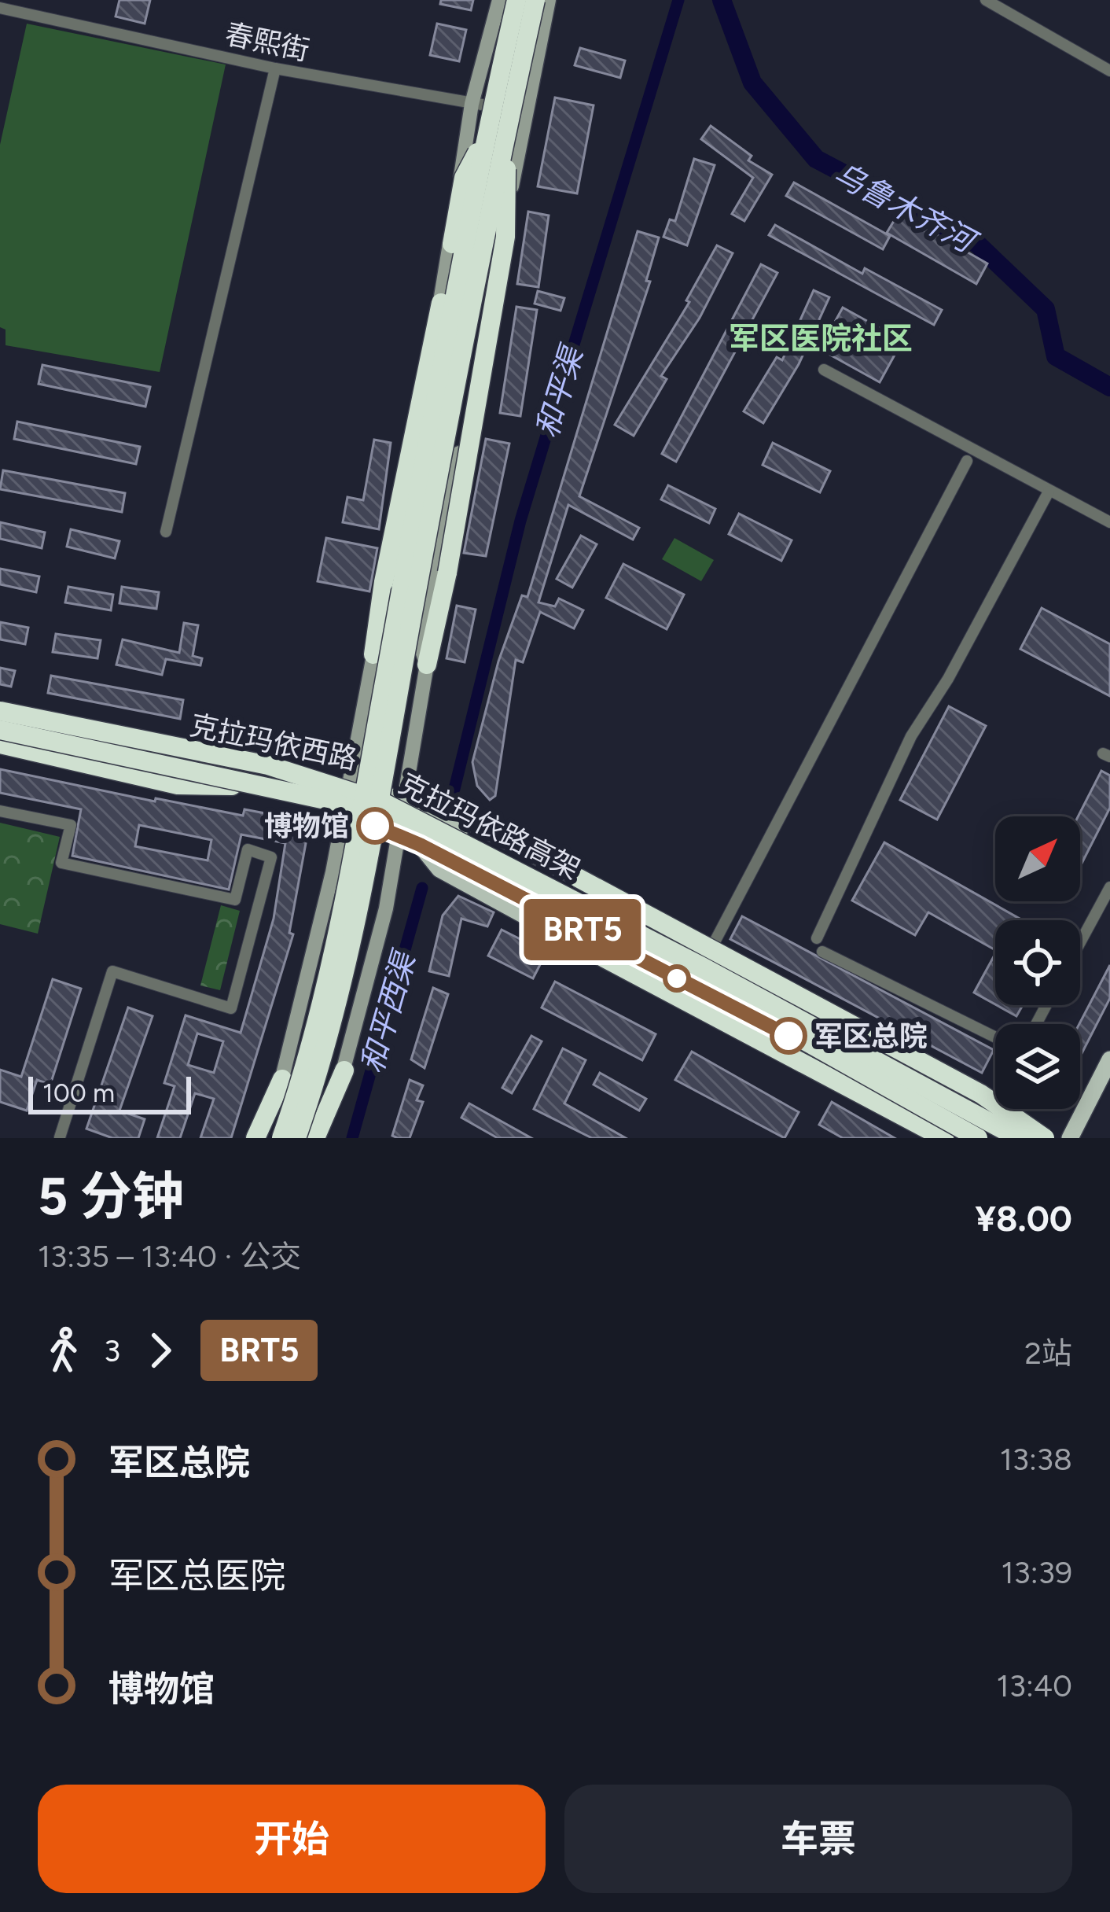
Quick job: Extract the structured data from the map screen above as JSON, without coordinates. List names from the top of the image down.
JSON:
{
  "streets": {
    "highway": ["克拉玛依路高架"],
    "main road": ["克拉玛依西路"],
    "street": ["春熙街"]
  },
  "crossings": [
    ["克拉玛依西路", "克拉玛依路高架"]
  ],
  "districts": ["军区医院社区"],
  "water": ["乌鲁木齐河", "和平渠", "和平西渠"],
  "places": ["博物馆", "军区总院"],
  "lines": ["bus line BRT5"],
  "scale_bar": "100 m",
  "north": "top right",
  "page": {
    "on_map": "BRT5",
    "scale": "100 m",
    "heading": ["5 分钟", "13:35 – 13:40 · 公交", "¥8.00"],
    "legs": ["3", "BRT5", "2站"],
    "list": [
      {
        "name": "军区总院",
        "value": "13:38"
      },
      {
        "name": "军区总医院",
        "value": "13:39"
      },
      {
        "name": "博物馆",
        "value": "13:40"
      }
    ],
    "buttons": ["开始", "车票"]
  }
}
